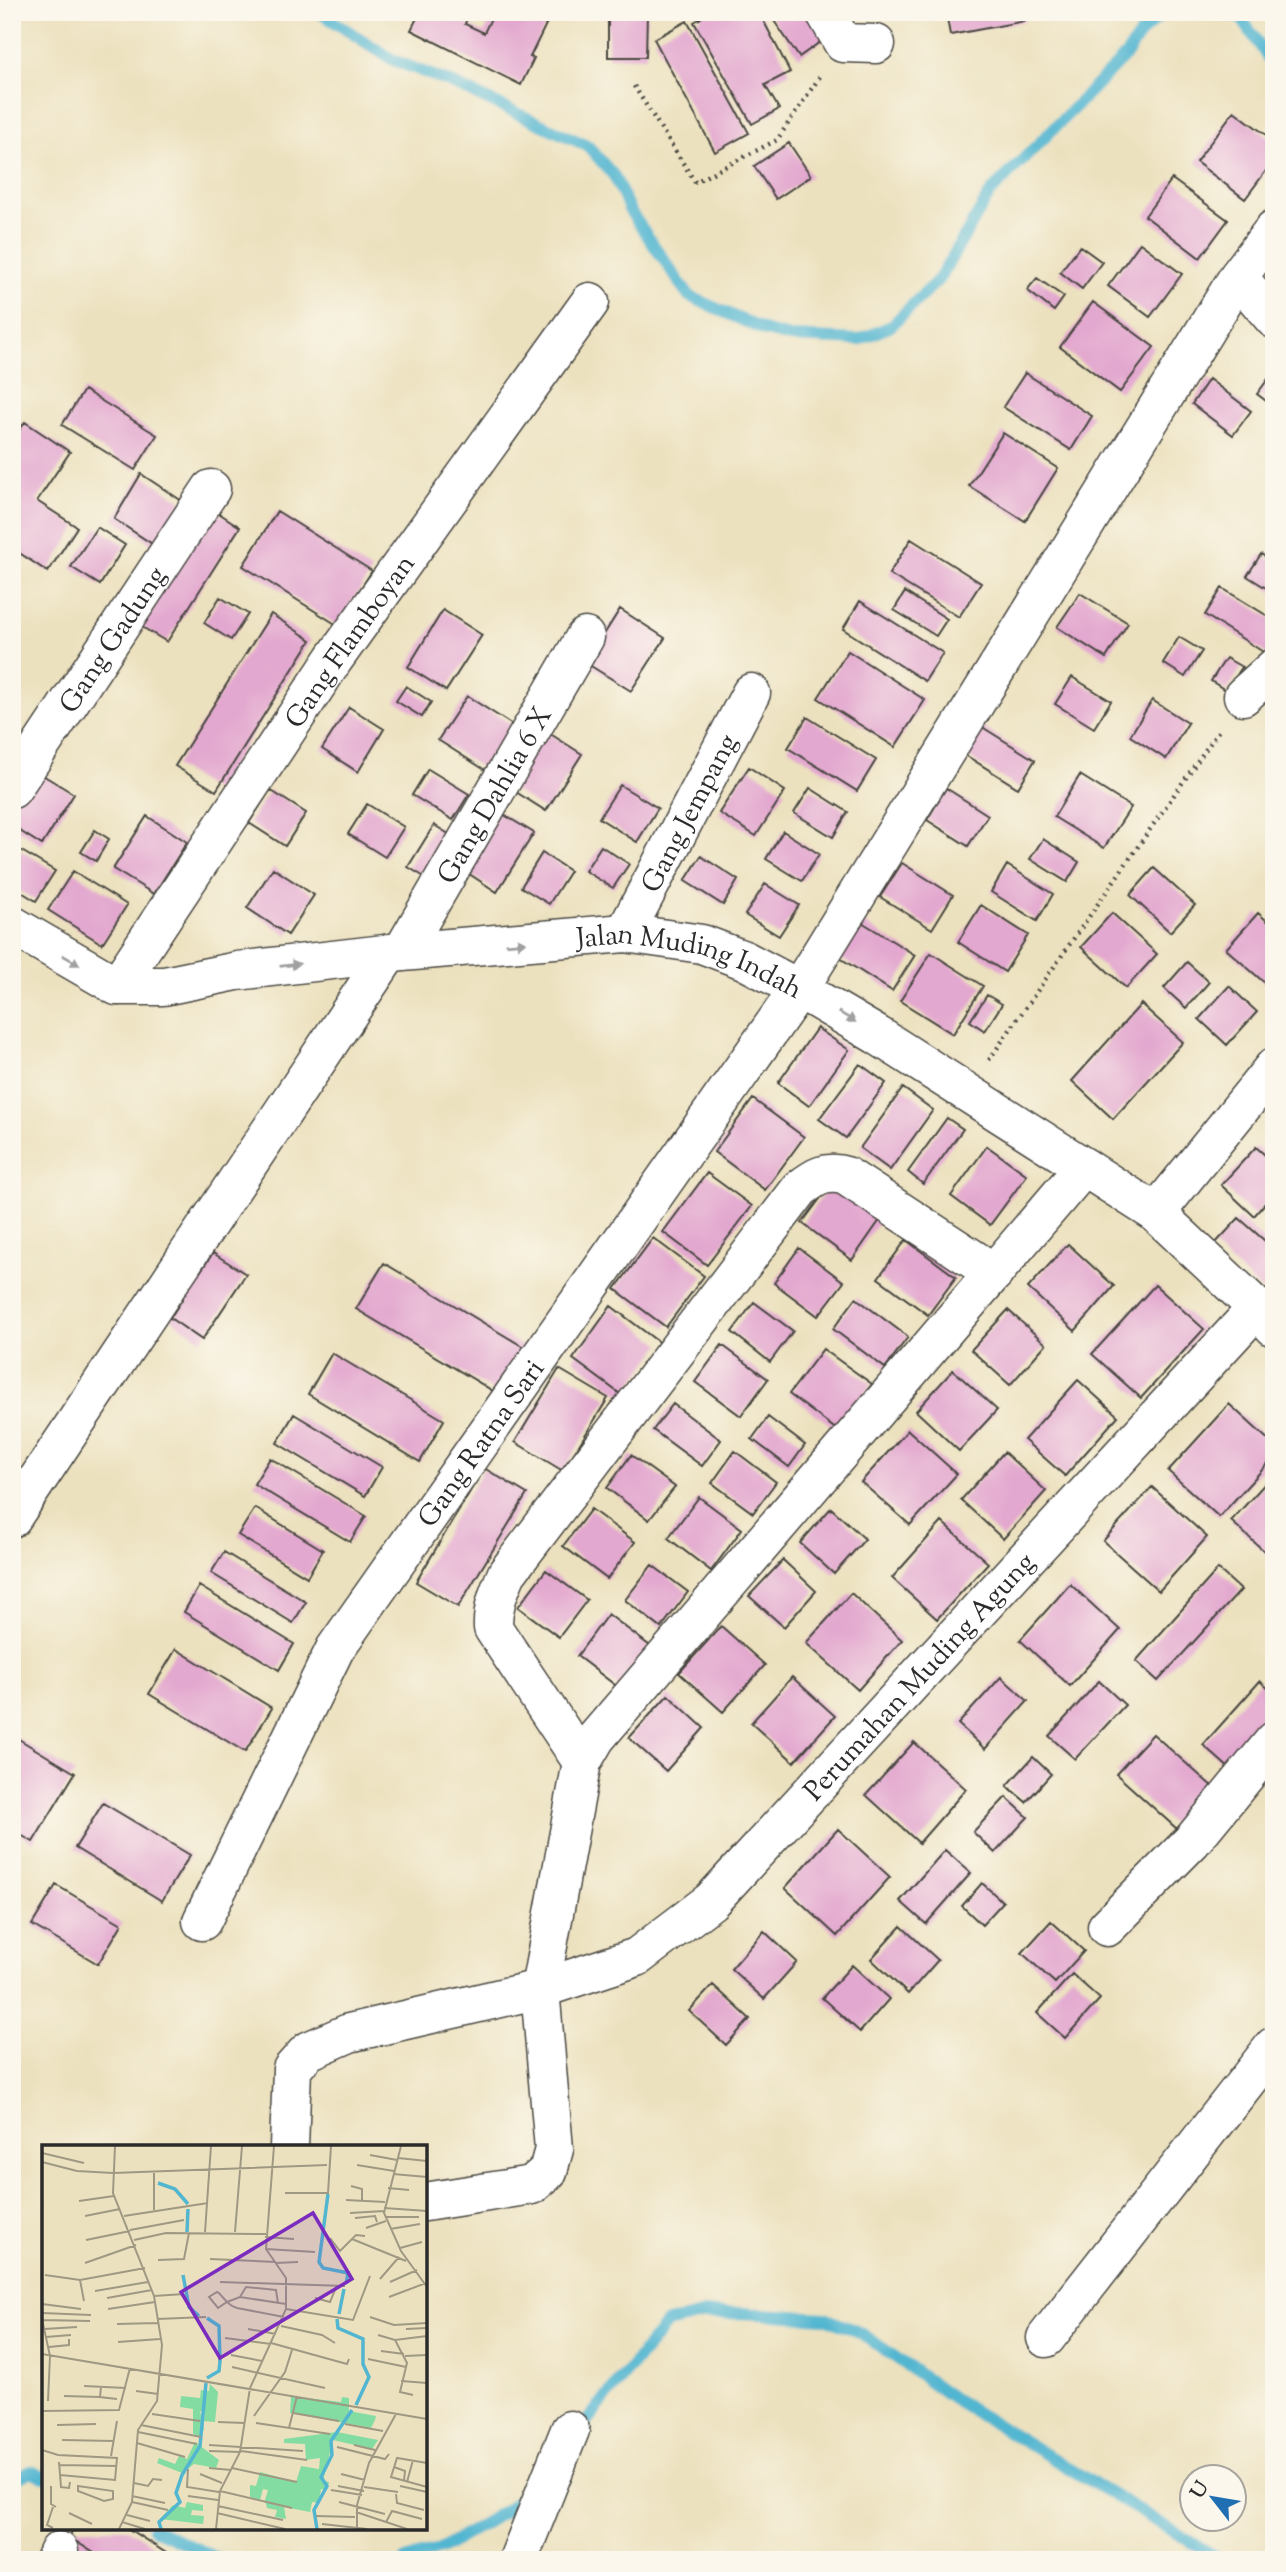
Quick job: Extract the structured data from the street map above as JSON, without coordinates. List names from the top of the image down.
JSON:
{
  "streets": {
    "street": [
      "Gang Gadung",
      "Gang Flamboyan",
      "Gang Dahlia 6 X",
      "Gang Jempang",
      "Jalan Muding Indah",
      "Gang Ratna Sari",
      "Perumahan Muding Agung"
    ]
  },
  "crossings": [
    ["Gang Flamboyan", "Jalan Muding Indah"],
    ["Gang Dahlia 6 X", "Jalan Muding Indah"],
    ["Gang Jempang", "Jalan Muding Indah"],
    ["Jalan Muding Indah", "Gang Ratna Sari"],
    ["Jalan Muding Indah", "Perumahan Muding Agung"]
  ],
  "one_way": ["Jalan Muding Indah"],
  "north": "top left"
}
